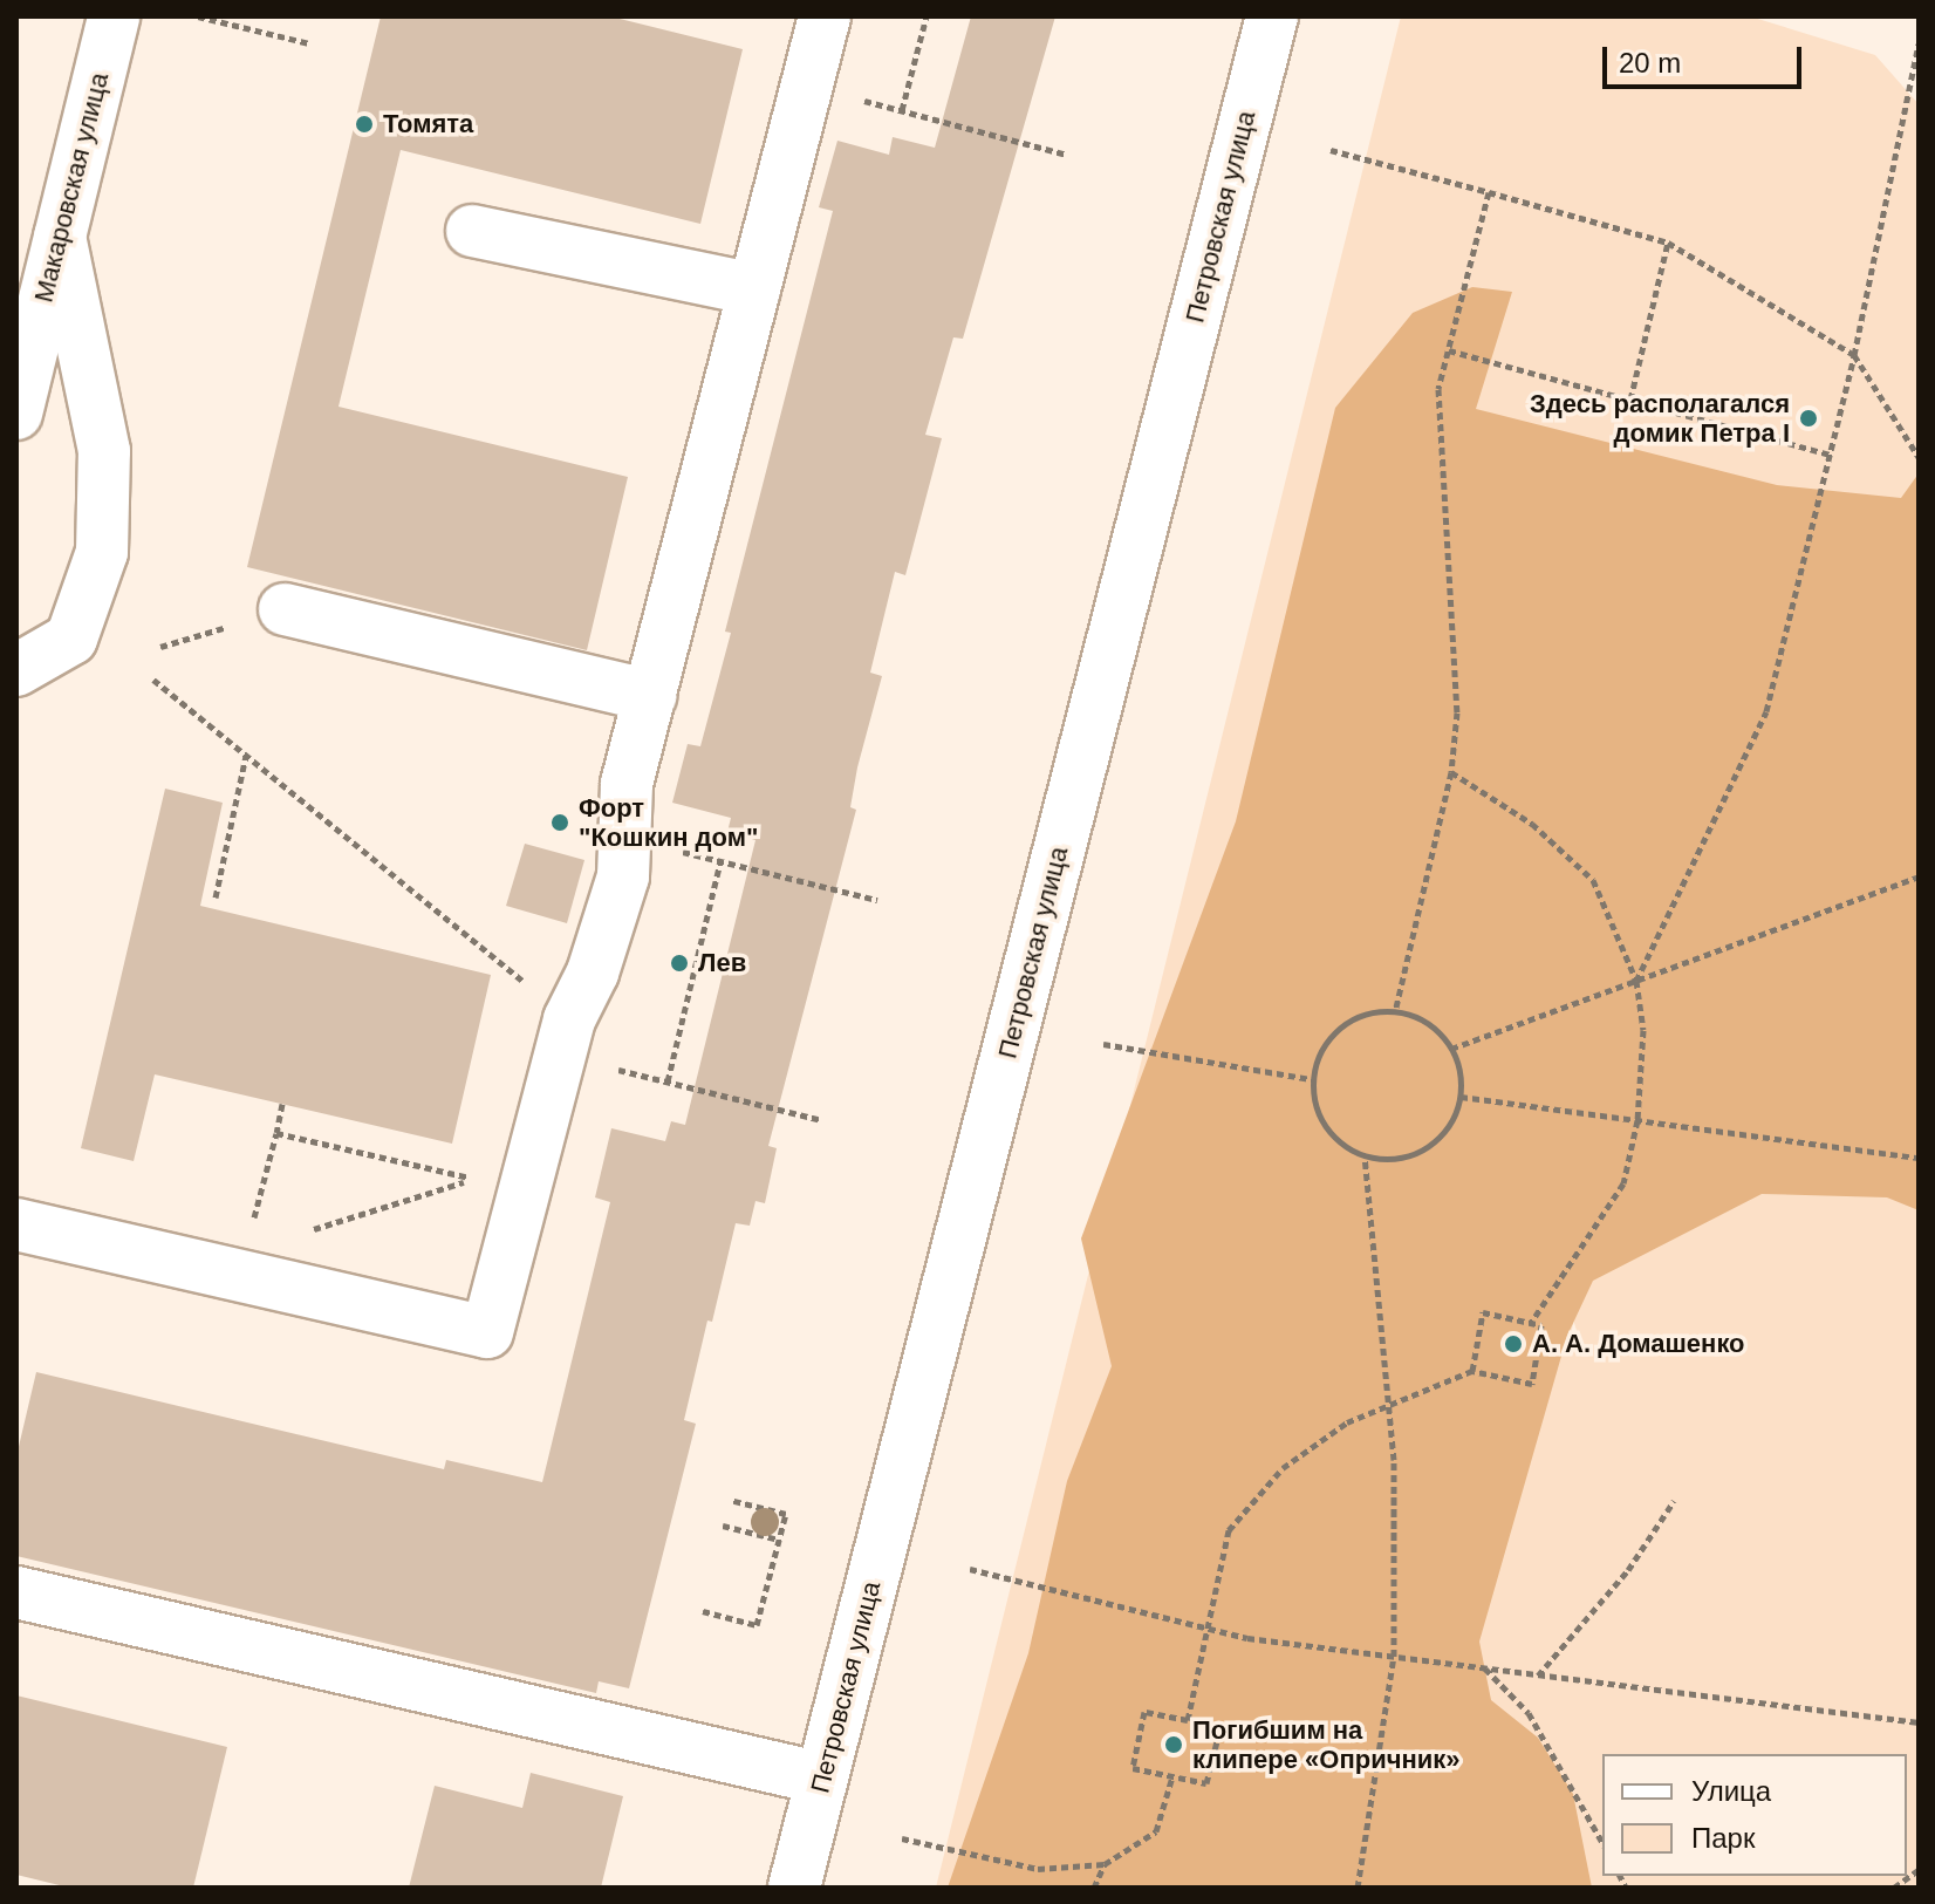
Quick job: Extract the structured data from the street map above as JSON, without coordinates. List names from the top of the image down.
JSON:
{
  "streets": {
    "street": ["Макаровская улица", "Петровская улица"]
  },
  "places": [
    "Томята",
    "Здесь располагался домик Петра I",
    "Форт \"Кошкин дом\"",
    "Лев",
    "А. А. Домашенко",
    "Погибшим на клипере «Опричник»"
  ],
  "legend": ["Улица", "Парк"],
  "scale_bar": "20 m"
}
